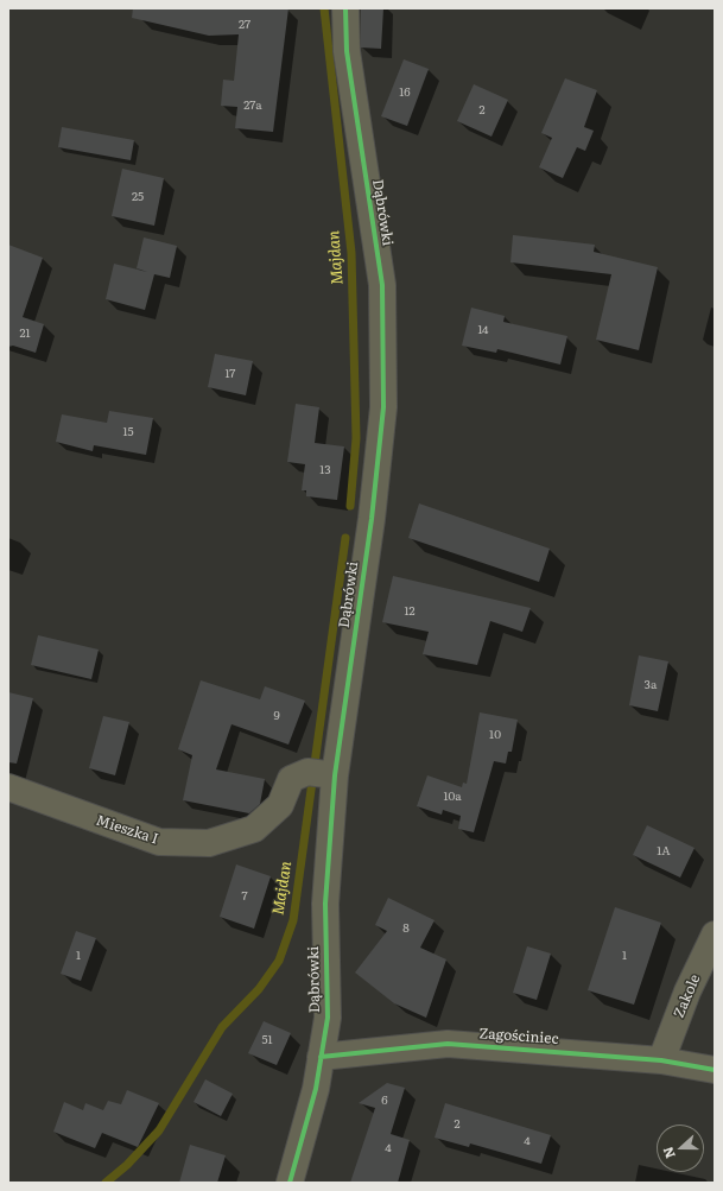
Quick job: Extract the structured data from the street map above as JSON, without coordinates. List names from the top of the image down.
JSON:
{
  "streets": {
    "street": [
      "Dąbrówki",
      "Mieszka I",
      "Zakole",
      "Zagościniec"
    ]
  },
  "crossings": [
    ["Dąbrówki", "Mieszka I"],
    ["Dąbrówki", "Zagościniec"],
    ["Zakole", "Zagościniec"]
  ],
  "water": ["Majdan"],
  "house_numbers": [
    "27",
    "16",
    "27a",
    "2",
    "25",
    "14",
    "21",
    "17",
    "15",
    "13",
    "12",
    "3a",
    "9",
    "10",
    "10a",
    "1A",
    "7",
    "8",
    "1",
    "1",
    "51",
    "6",
    "2",
    "4",
    "4"
  ],
  "north": "left"
}
